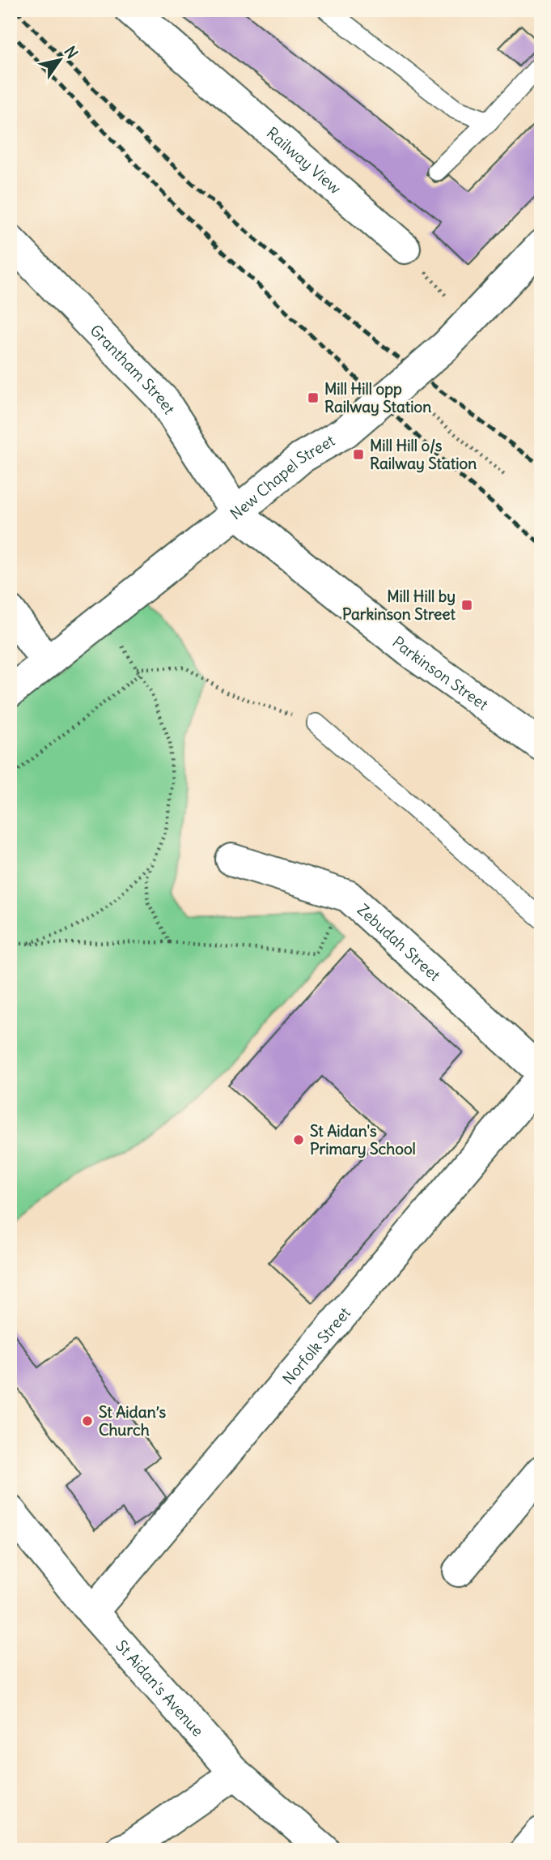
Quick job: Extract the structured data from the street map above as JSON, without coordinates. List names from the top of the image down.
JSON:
{
  "streets": {
    "street": [
      "Railway View",
      "Grantham Street",
      "New Chapel Street",
      "Parkinson Street",
      "Zebudah Street",
      "Norfolk Street",
      "St Aidan's Avenue"
    ]
  },
  "crossings": [
    ["Grantham Street", "New Chapel Street"],
    ["Grantham Street", "Parkinson Street"],
    ["New Chapel Street", "Parkinson Street"],
    ["Norfolk Street", "St Aidan's Avenue"]
  ],
  "places": {
    "transit": ["Mill Hill opp Railway Station", "Mill Hill o/s Railway Station", "Mill Hill by Parkinson Street"],
    "other": ["St Aidan's Primary School", "St Aidan’s Church"]
  },
  "north": "top right"
}
